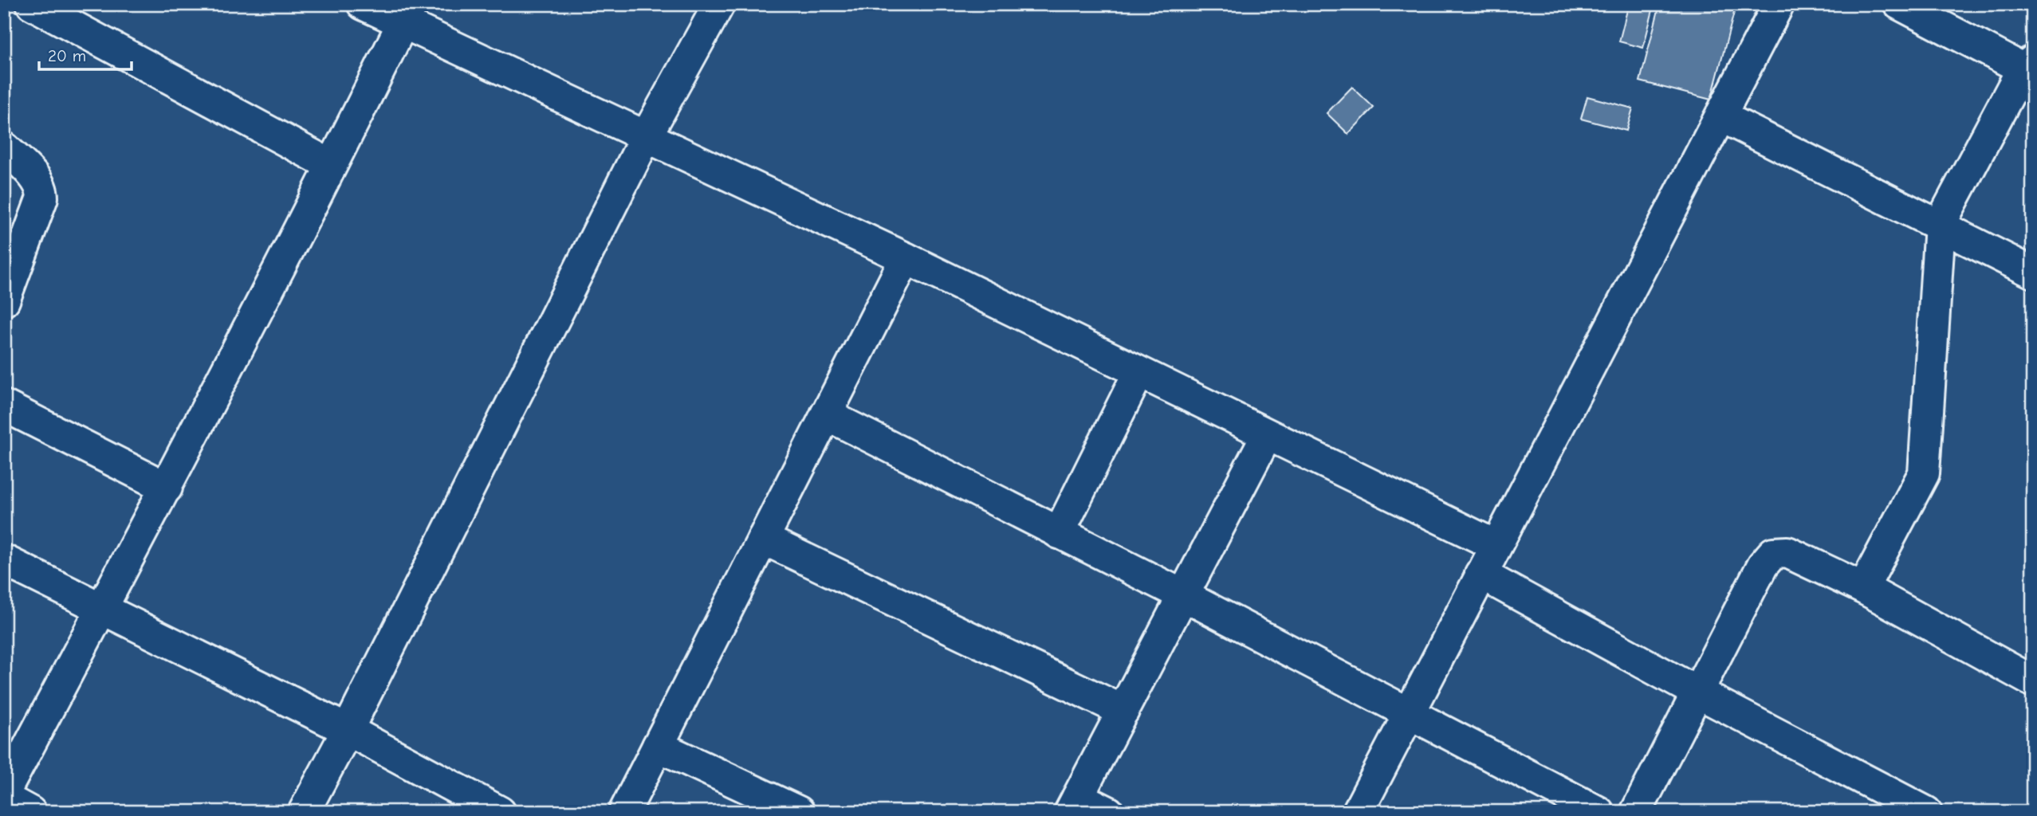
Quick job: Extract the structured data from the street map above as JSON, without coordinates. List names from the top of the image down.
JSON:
{
  "scale_bar": "20 m"
}
